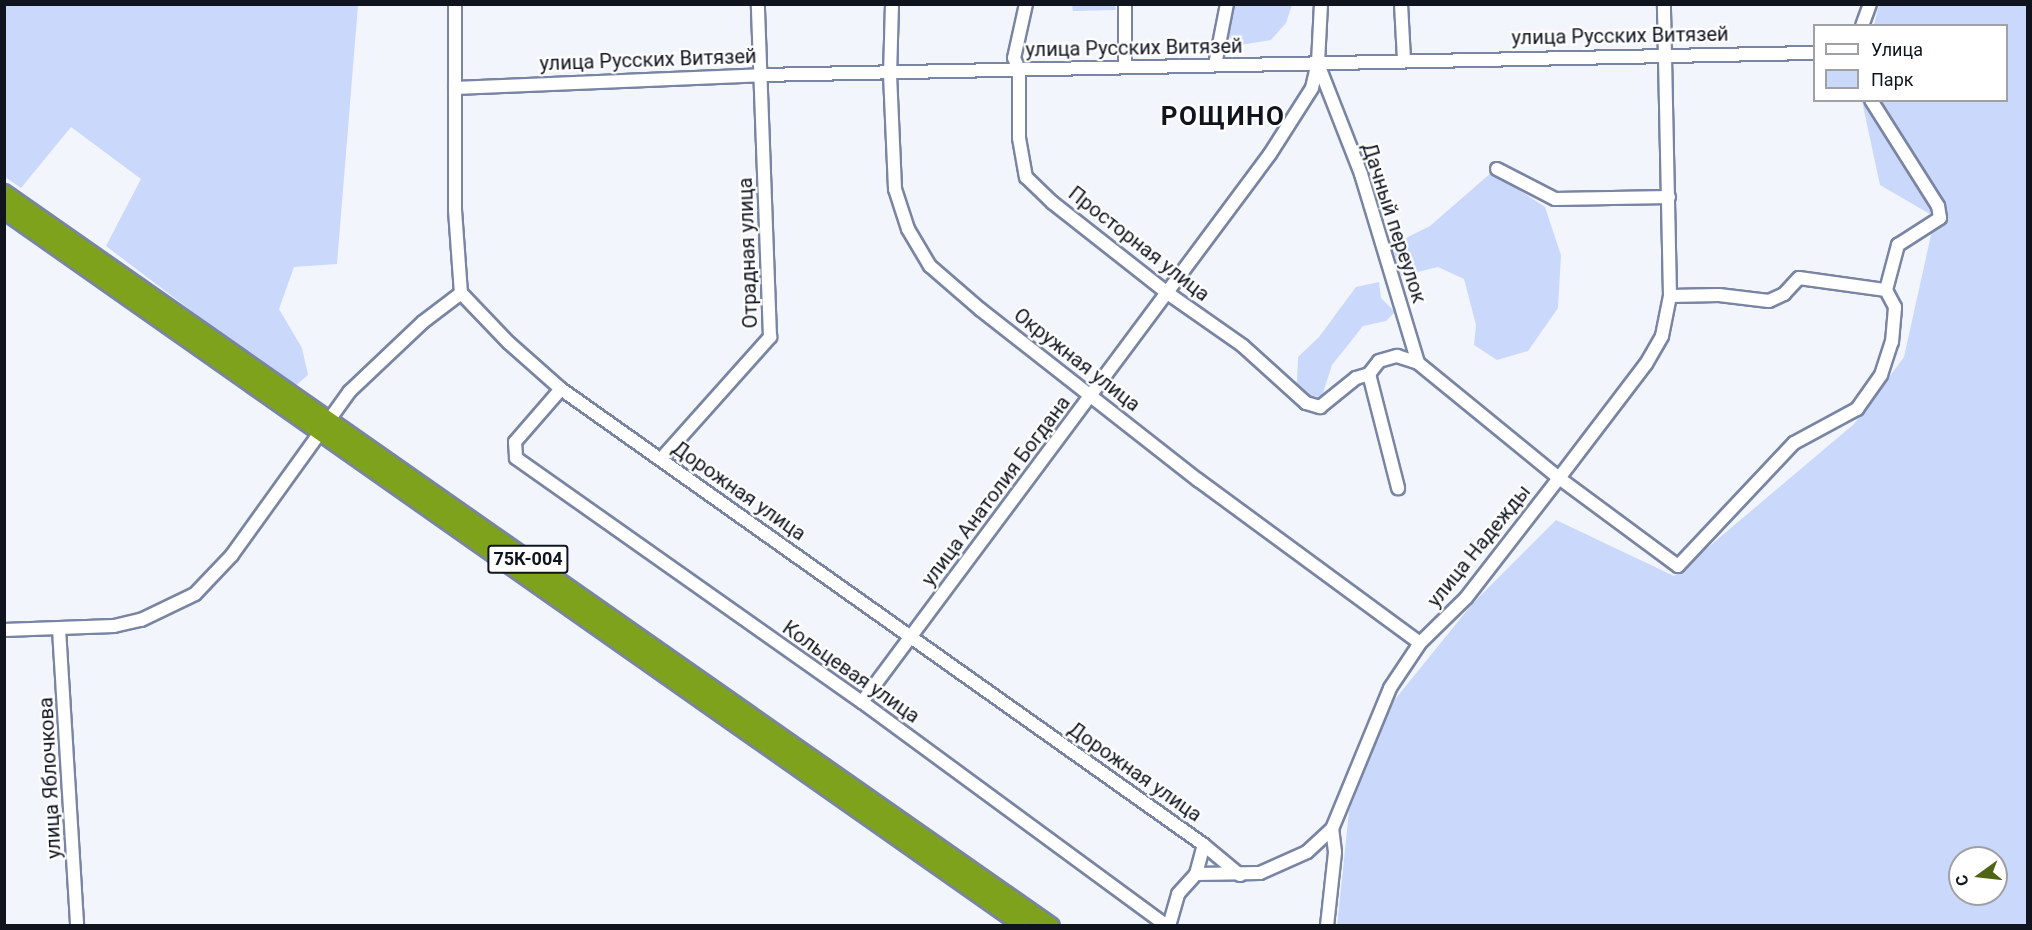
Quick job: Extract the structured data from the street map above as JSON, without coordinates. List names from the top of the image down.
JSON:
{
  "streets": {
    "highway": ["75К-004"],
    "street": [
      "улица Русских Витязей",
      "Дачный переулок",
      "Просторная улица",
      "Отрадная улица",
      "Окружная улица",
      "Дорожная улица",
      "улица Анатолия Богдана",
      "улица Надежды",
      "Кольцевая улица",
      "улица Яблочкова"
    ]
  },
  "crossings": [
    ["улица Русских Витязей", "Дачный переулок"],
    ["улица Русских Витязей", "Просторная улица"],
    ["улица Русских Витязей", "Отрадная улица"],
    ["улица Русских Витязей", "Окружная улица"],
    ["улица Русских Витязей", "улица Анатолия Богдана"],
    ["улица Русских Витязей", "улица Надежды"],
    ["Дачный переулок", "Просторная улица"],
    ["Дачный переулок", "улица Анатолия Богдана"],
    ["Просторная улица", "улица Анатолия Богдана"],
    ["Просторная улица", "улица Надежды"],
    ["Отрадная улица", "Дорожная улица"],
    ["Окружная улица", "улица Анатолия Богдана"],
    ["Окружная улица", "улица Надежды"],
    ["Дорожная улица", "улица Анатолия Богдана"],
    ["Дорожная улица", "улица Надежды"],
    ["Дорожная улица", "Кольцевая улица"],
    ["улица Анатолия Богдана", "Кольцевая улица"]
  ],
  "districts": ["РОЩИНО"],
  "legend": ["Улица", "Парк"],
  "north": "left"
}
